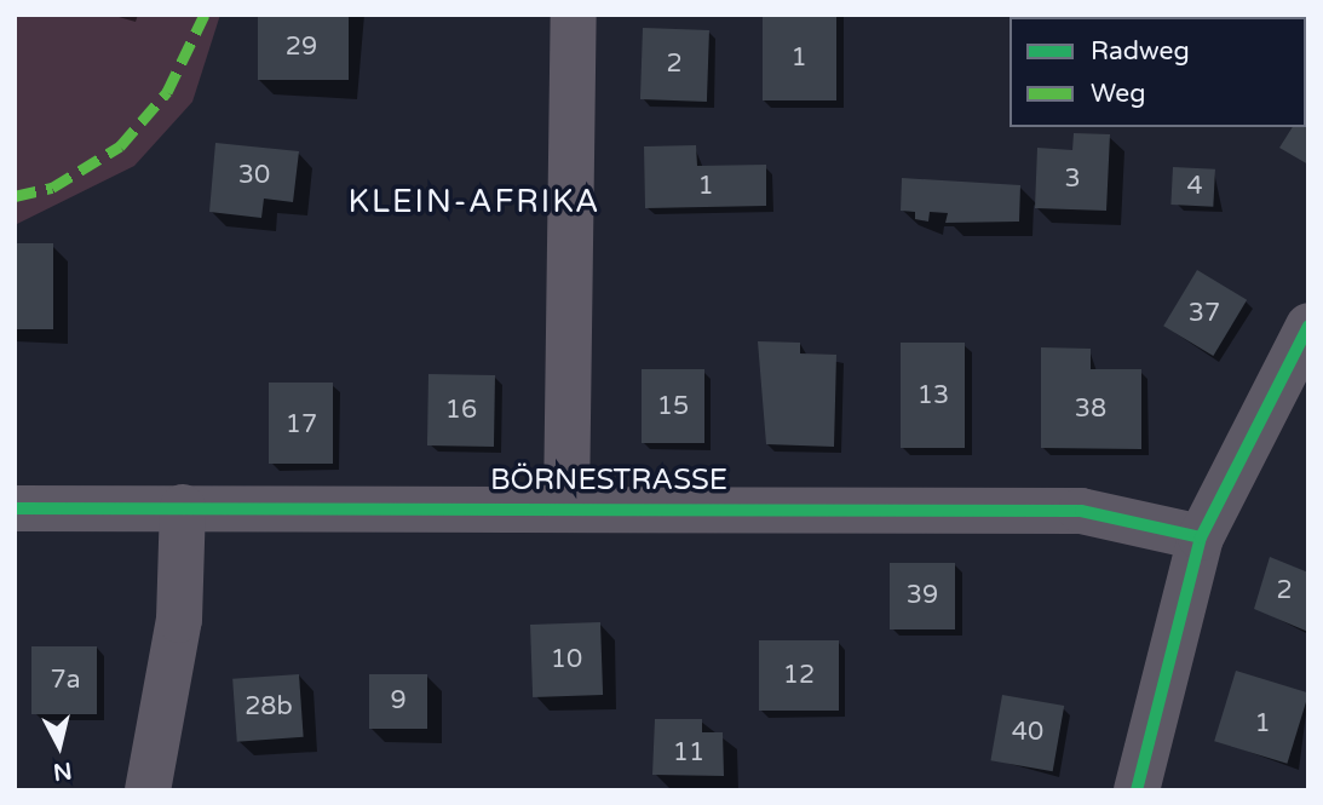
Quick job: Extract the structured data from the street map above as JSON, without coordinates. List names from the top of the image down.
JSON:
{
  "streets": {
    "street": ["BÖRNESTRASSE"]
  },
  "districts": ["KLEIN-AFRIKA"],
  "house_numbers": [
    "29",
    "1",
    "2",
    "30",
    "3",
    "1",
    "4",
    "37",
    "13",
    "15",
    "38",
    "16",
    "17",
    "2",
    "39",
    "10",
    "12",
    "7a",
    "9",
    "28b",
    "1",
    "40",
    "11"
  ],
  "legend": ["Radweg", "Weg"],
  "north": "bottom"
}
